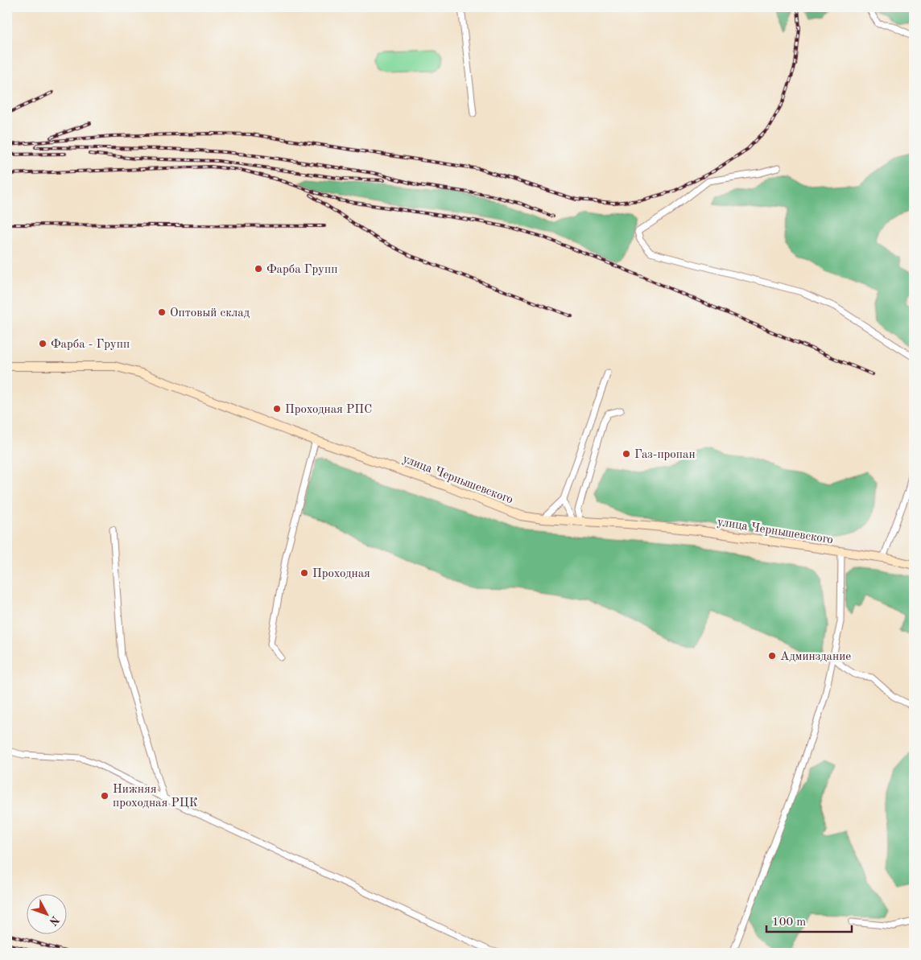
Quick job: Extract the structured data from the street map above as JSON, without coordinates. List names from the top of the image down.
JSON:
{
  "streets": {
    "main road": ["улица Чернышевского"]
  },
  "places": [
    "Фарба Групп",
    "Оптовый склад",
    "Фарба - Групп",
    "Проходная РПС",
    "Газ-пропан",
    "Проходная",
    "Админздание",
    "Нижняя проходная РЦК"
  ],
  "scale_bar": "100 m",
  "north": "bottom right"
}
